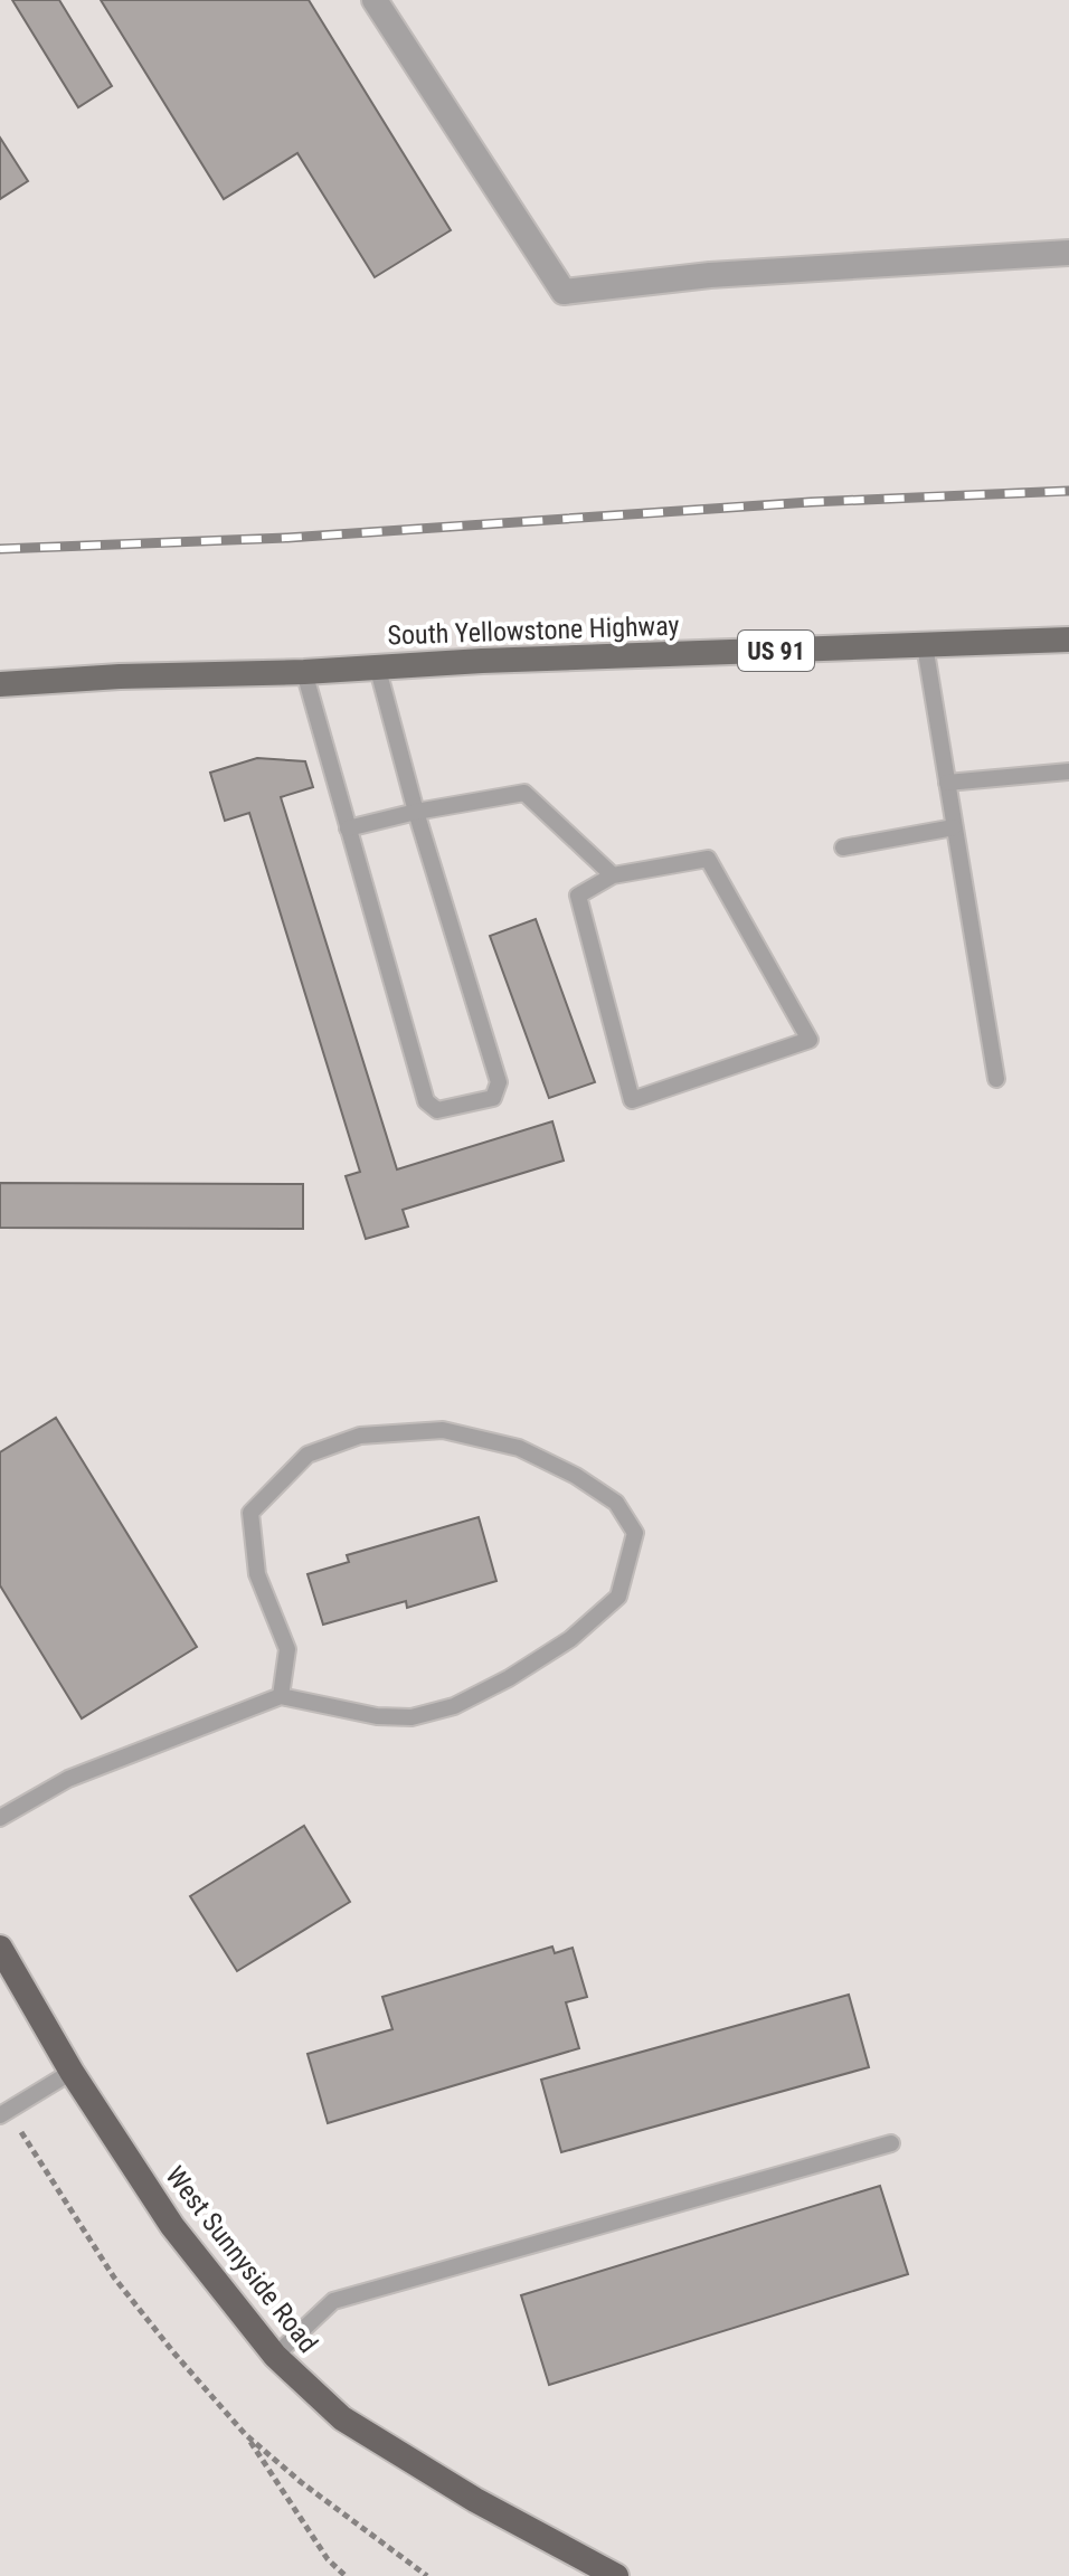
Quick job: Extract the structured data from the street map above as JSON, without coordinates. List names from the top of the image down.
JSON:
{
  "streets": {
    "highway": ["West Sunnyside Road"],
    "main road": ["South Yellowstone Highway", "US 91"]
  }
}
